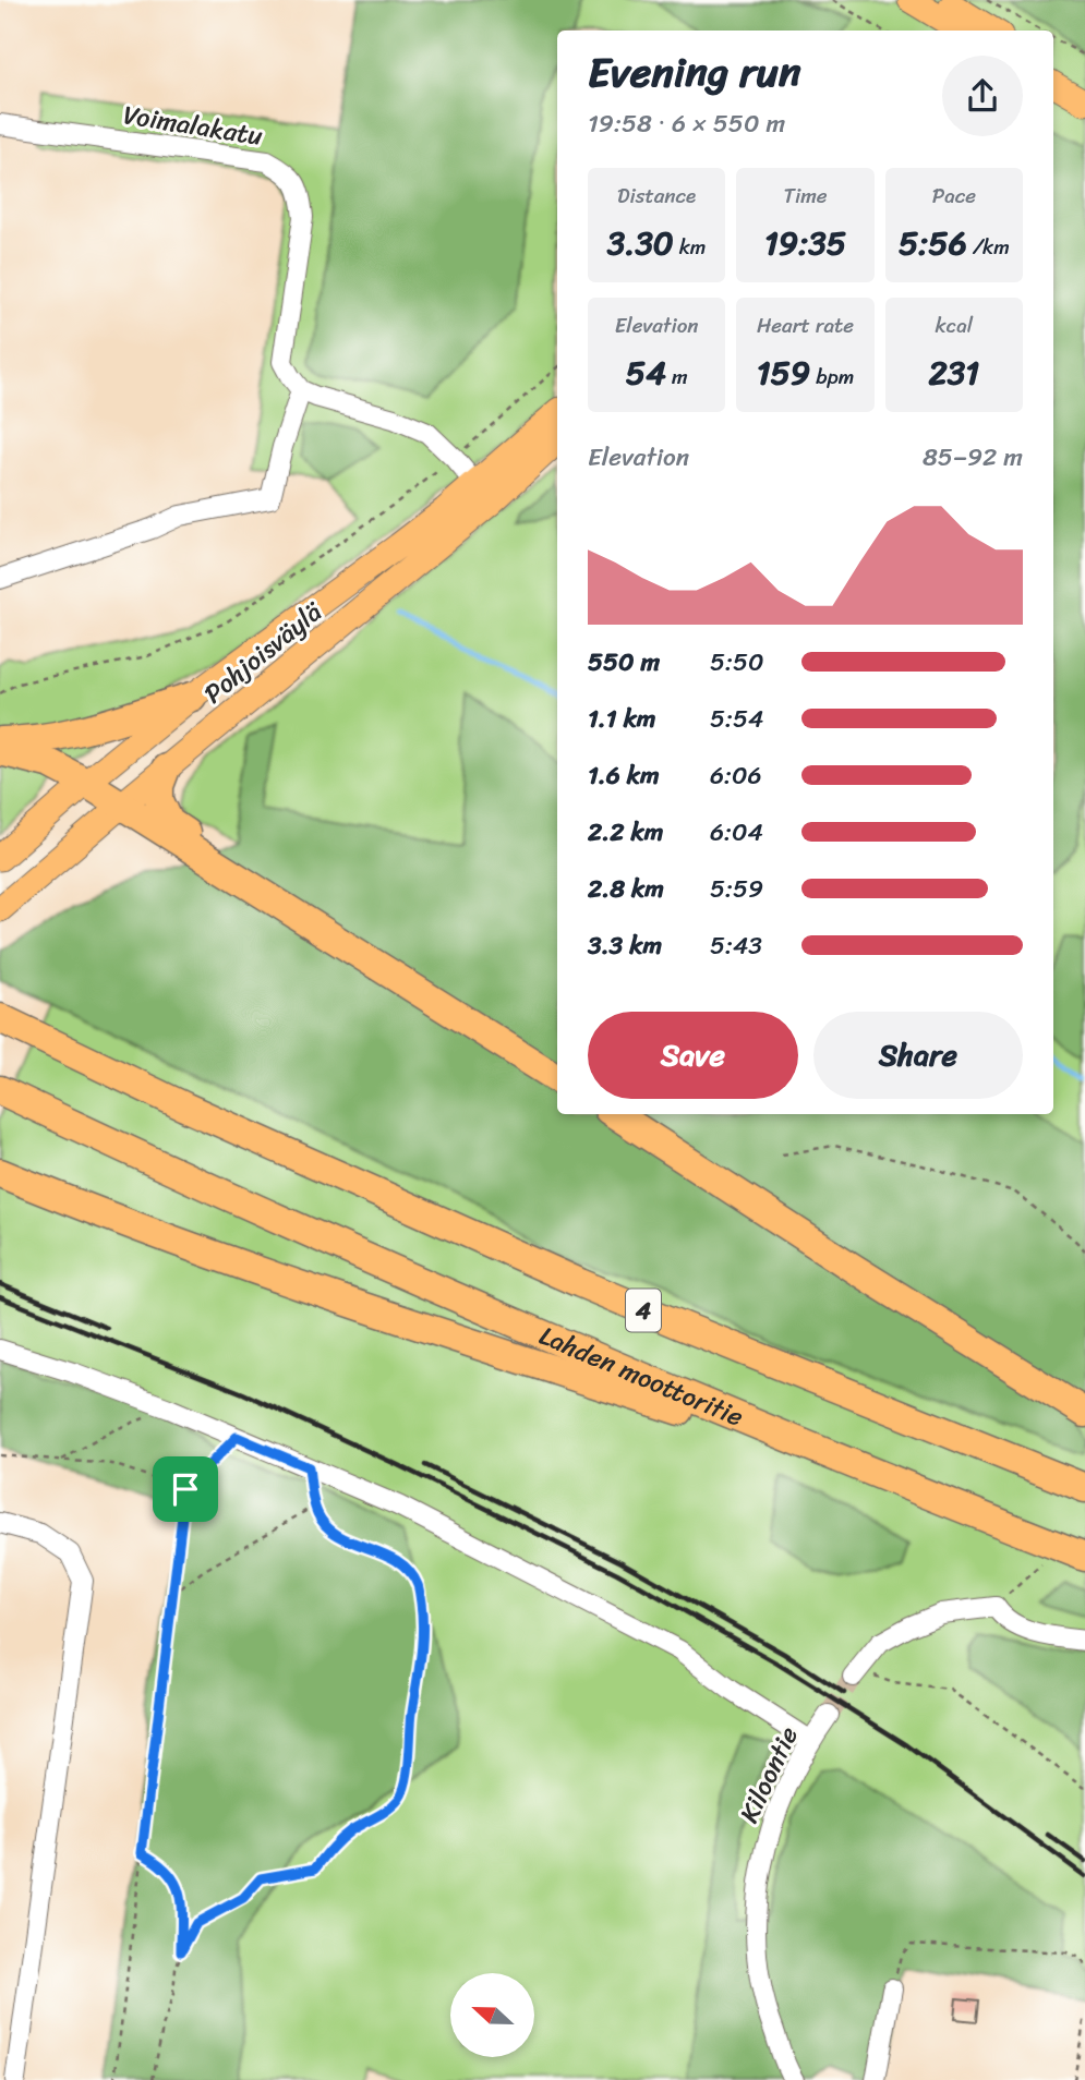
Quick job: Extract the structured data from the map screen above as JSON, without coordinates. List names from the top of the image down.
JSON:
{
  "streets": {
    "highway": ["4", "Lahden moottoritie"],
    "main road": ["Pohjoisväylä"],
    "street": ["Voimalakatu", "Kiloontie"]
  },
  "north": "left",
  "page": {
    "heading": ["Evening run", "19:58 · 6 × 550 m"],
    "stats": [
      ["Distance", "3.30 km"],
      ["Time", "19:35"],
      ["Pace", "5:56 /km"],
      ["Elevation", "54 m"],
      ["Heart rate", "159 bpm"],
      ["kcal", "231"]
    ],
    "chart": ["Elevation", "85–92 m"],
    "list": [
      {
        "name": "550 m",
        "note": "5:50"
      },
      {
        "name": "1.1 km",
        "note": "5:54"
      },
      {
        "name": "1.6 km",
        "note": "6:06"
      },
      {
        "name": "2.2 km",
        "note": "6:04"
      },
      {
        "name": "2.8 km",
        "note": "5:59"
      },
      {
        "name": "3.3 km",
        "note": "5:43"
      }
    ],
    "buttons": ["Save", "Share"]
  }
}
